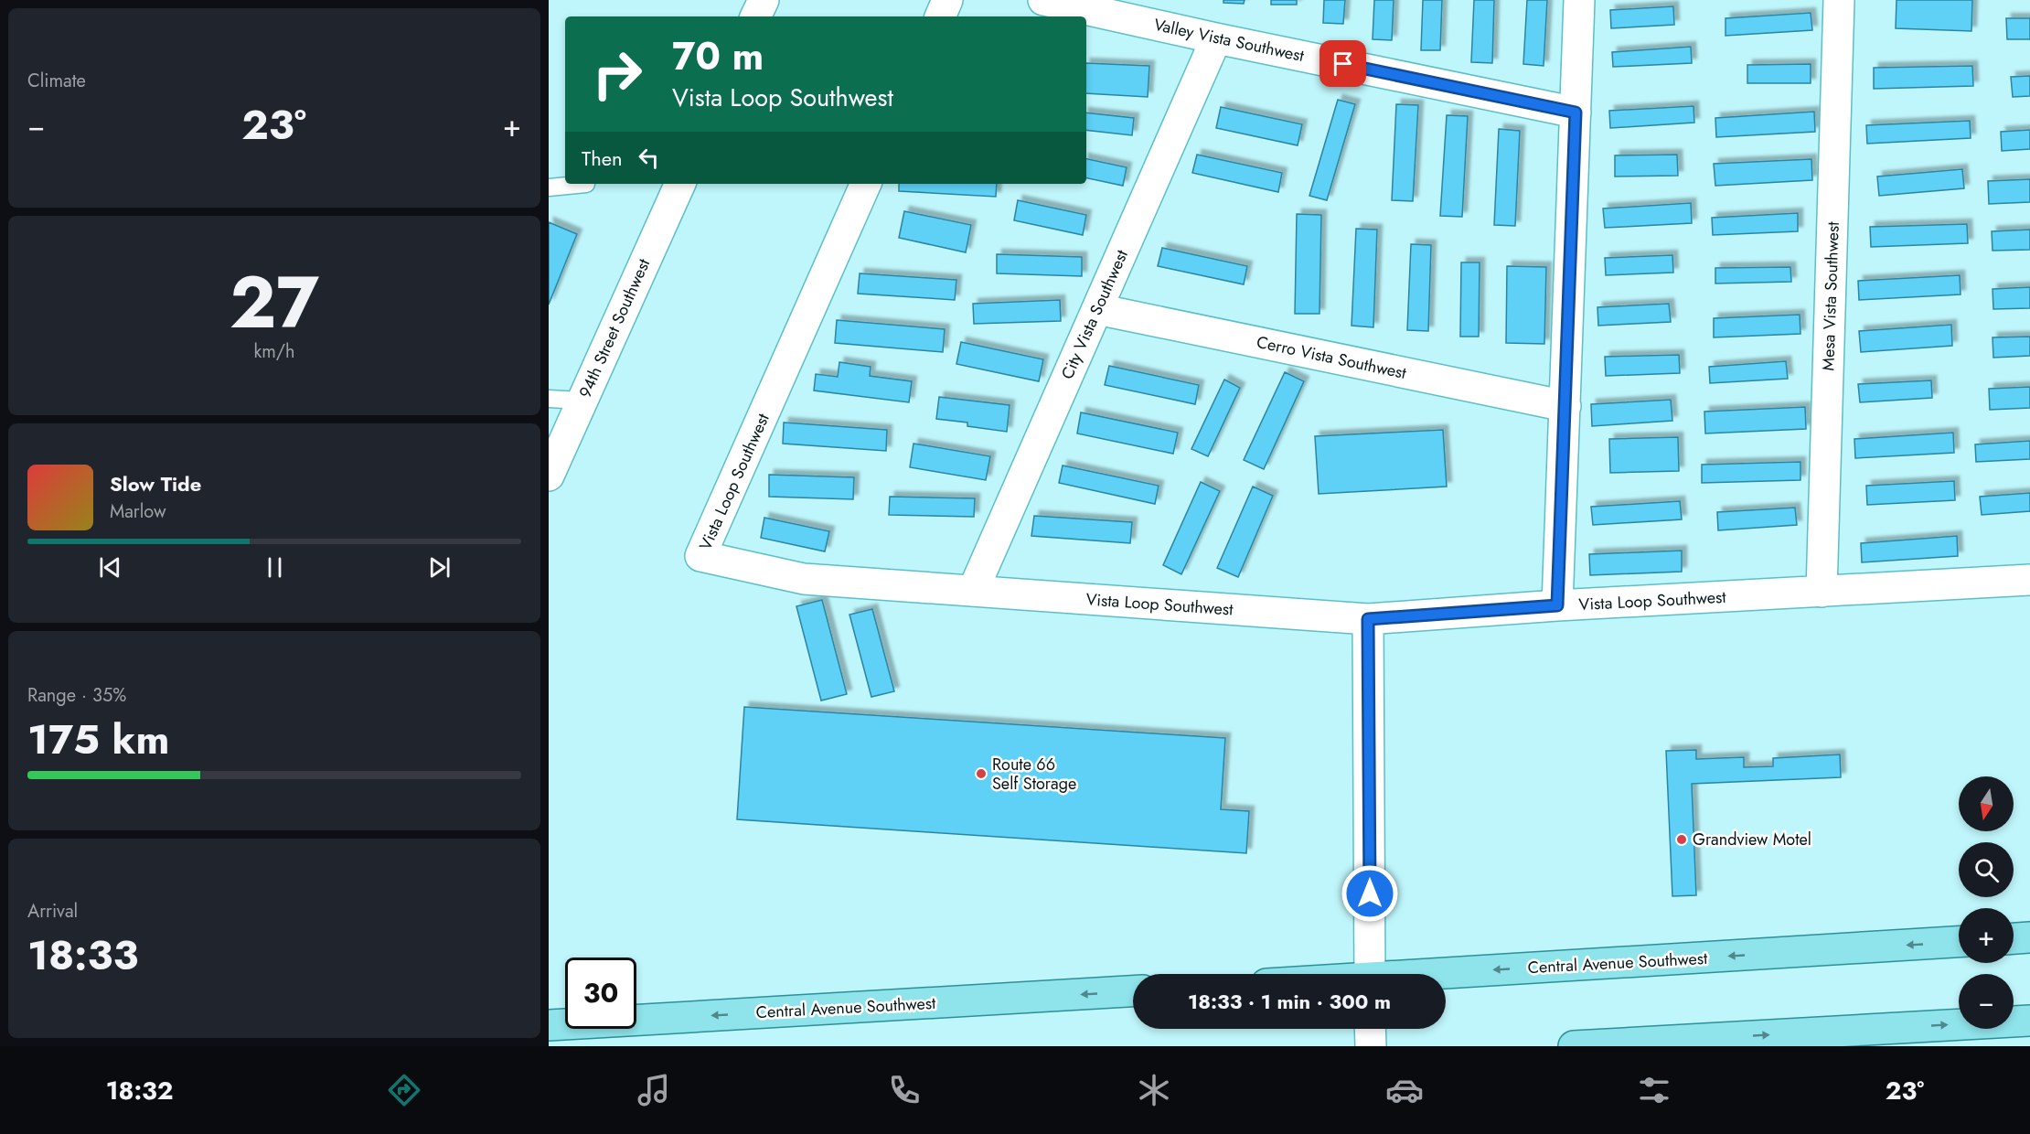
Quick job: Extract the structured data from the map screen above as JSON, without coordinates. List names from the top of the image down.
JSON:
{
  "streets": {
    "main road": ["Central Avenue Southwest"],
    "street": [
      "Valley Vista Southwest",
      "Mesa Vista Southwest",
      "City Vista Southwest",
      "94th Street Southwest",
      "Cerro Vista Southwest",
      "Vista Loop Southwest"
    ]
  },
  "crossings": [
    ["Valley Vista Southwest", "City Vista Southwest"],
    ["Mesa Vista Southwest", "Vista Loop Southwest"],
    ["City Vista Southwest", "Cerro Vista Southwest"],
    ["City Vista Southwest", "Vista Loop Southwest"]
  ],
  "places": ["Route 66 Self Storage", "Grandview Motel"],
  "north": "bottom",
  "page": {
    "tile": [
      "Climate",
      ["27", "km/h"],
      ["Range · 35%", "175 km"],
      ["Arrival", "18:33"]
    ],
    "turn": ["70 m", "Vista Loop Southwest"],
    "heat": ["−", "23°", "+"],
    "then": "Then",
    "song": ["Slow Tide", "Marlow"],
    "map_buttons": ["+", "−"],
    "limit": "30",
    "trip": "18:33 · 1 min · 300 m",
    "tabs": ["18:32", "23°"]
  }
}
